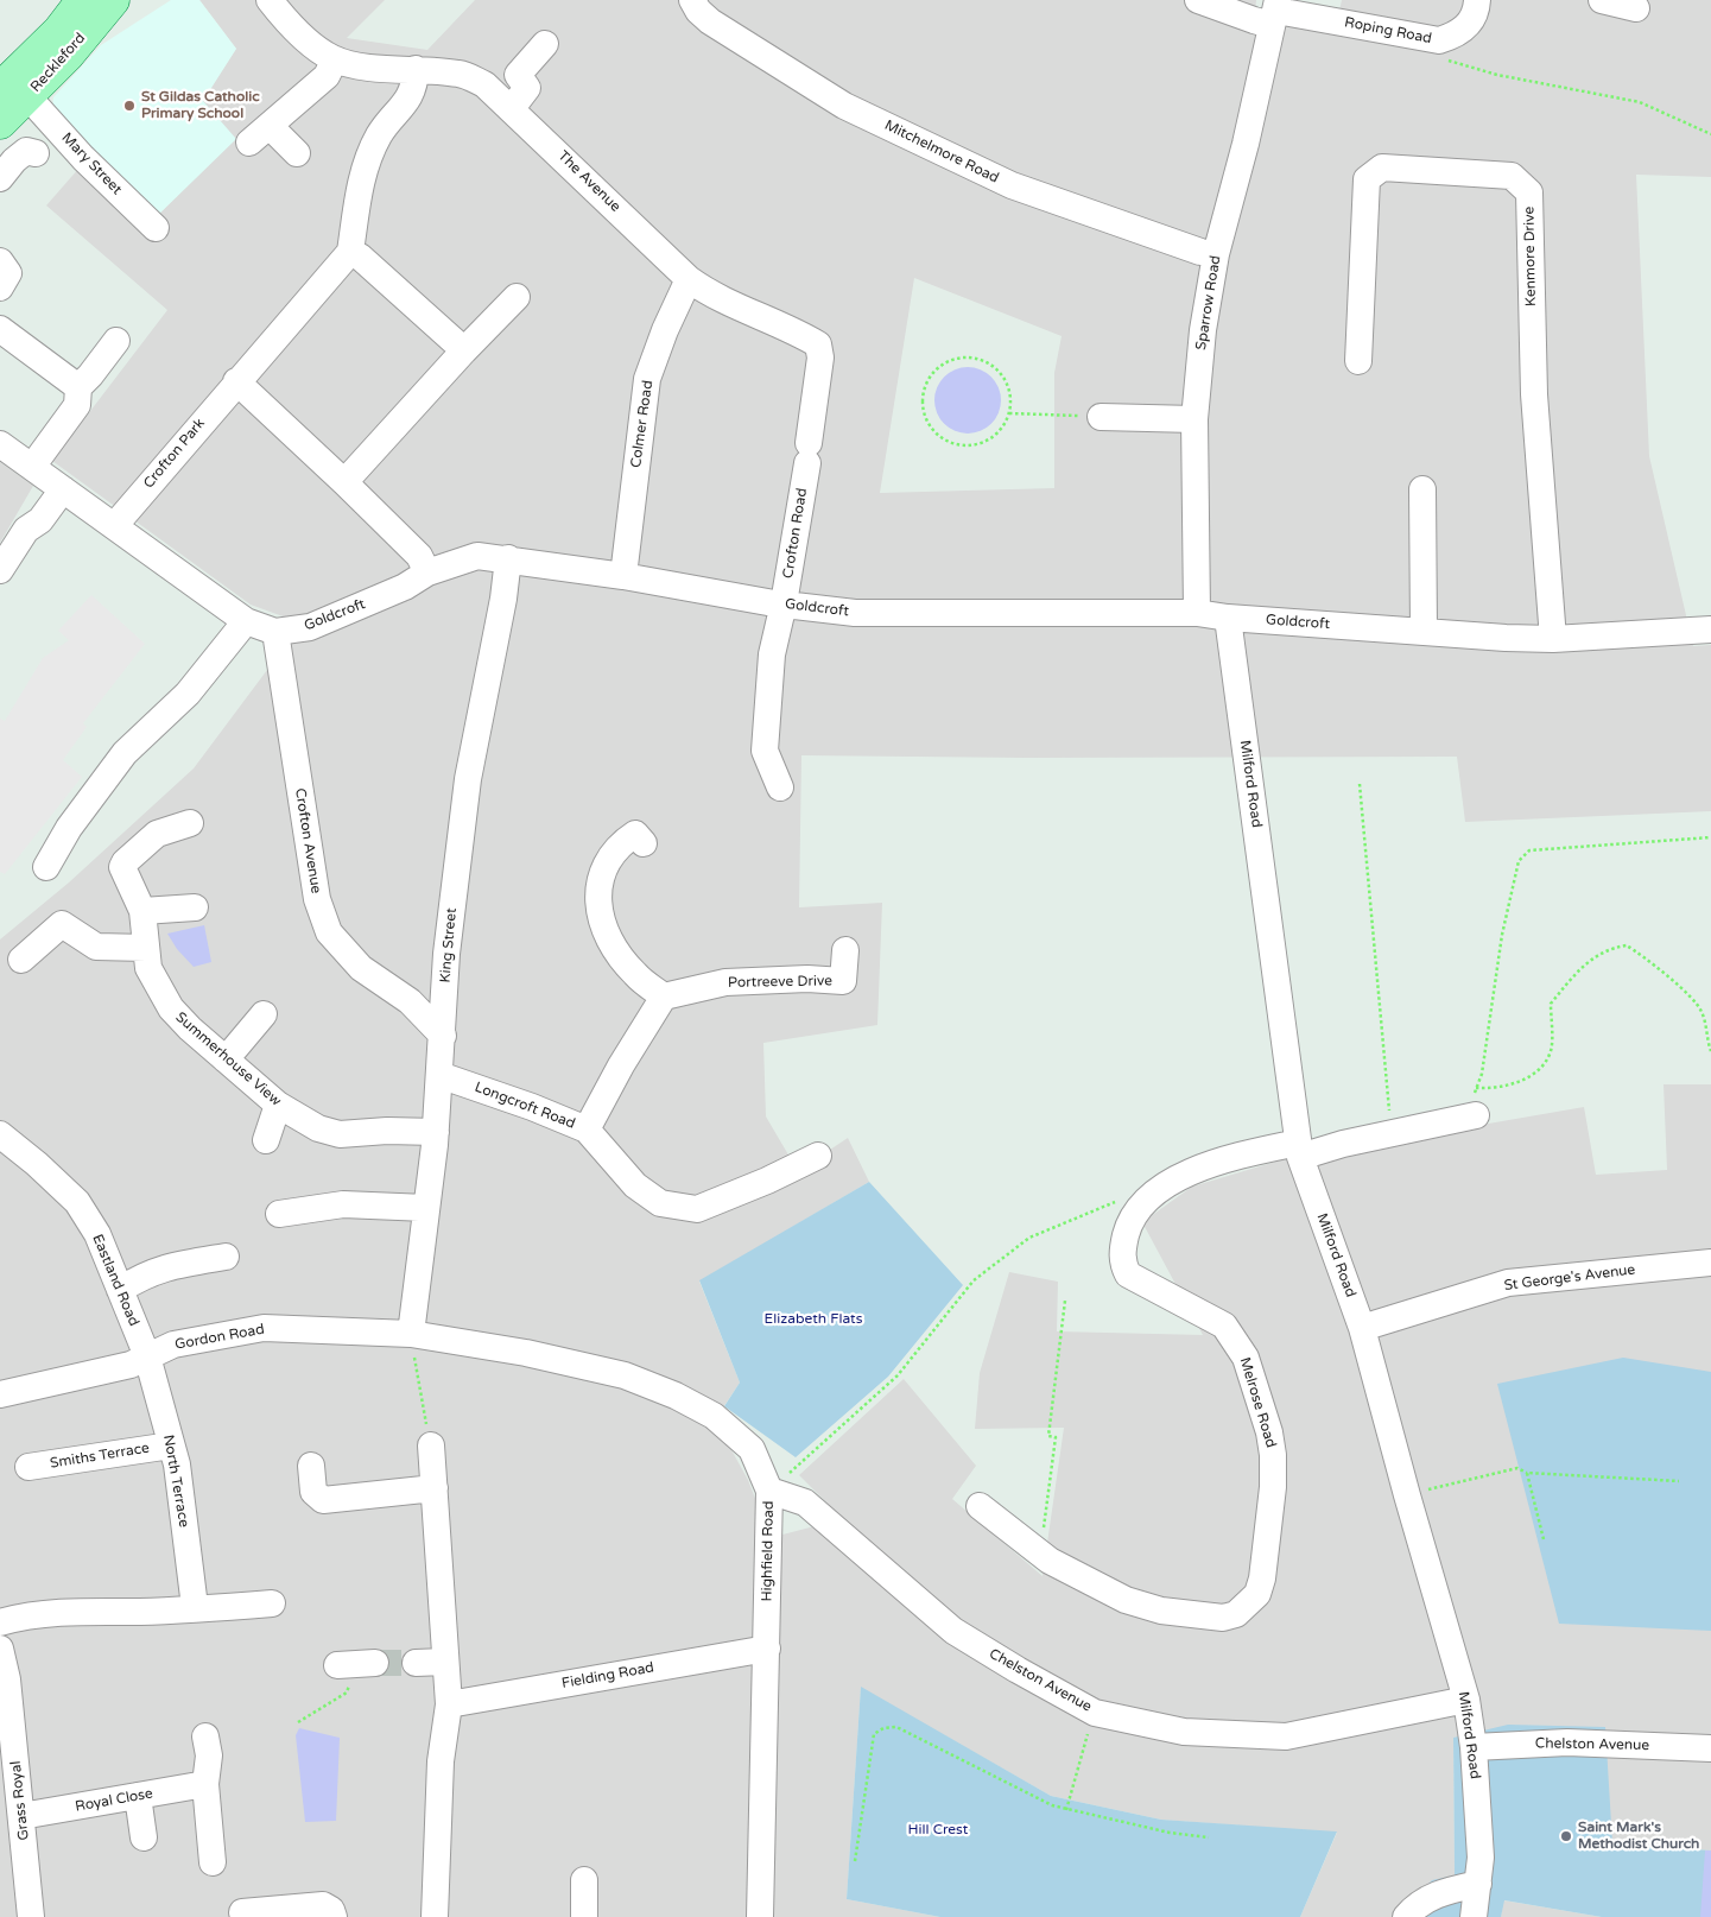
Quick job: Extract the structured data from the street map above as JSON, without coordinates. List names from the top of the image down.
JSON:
{
  "streets": {
    "main road": ["Reckleford"],
    "street": [
      "Roping Road",
      "Mitchelmore Road",
      "Mary Street",
      "The Avenue",
      "Kenmore Drive",
      "Sparrow Road",
      "Colmer Road",
      "Crofton Park",
      "Crofton Road",
      "Goldcroft",
      "Milford Road",
      "Crofton Avenue",
      "King Street",
      "Portreeve Drive",
      "Summerhouse View",
      "Longcroft Road",
      "St George's Avenue",
      "Eastland Road",
      "Gordon Road",
      "Melrose Road",
      "Smiths Terrace",
      "North Terrace",
      "Highfield Road",
      "Fielding Road",
      "Chelston Avenue",
      "Grass Royal",
      "Royal Close"
    ]
  },
  "crossings": [
    ["Roping Road", "Sparrow Road"],
    ["Reckleford", "Mary Street"],
    ["Mitchelmore Road", "Sparrow Road"],
    ["The Avenue", "Colmer Road"],
    ["The Avenue", "Crofton Road"],
    ["Kenmore Drive", "Goldcroft"],
    ["Sparrow Road", "Goldcroft"],
    ["Colmer Road", "Goldcroft"],
    ["Crofton Park", "Goldcroft"],
    ["Crofton Road", "Goldcroft"],
    ["Goldcroft", "Milford Road"],
    ["Goldcroft", "Crofton Avenue"],
    ["Goldcroft", "King Street"],
    ["Milford Road", "St George's Avenue"],
    ["Milford Road", "Melrose Road"],
    ["Milford Road", "Chelston Avenue"],
    ["Crofton Avenue", "King Street"],
    ["King Street", "Summerhouse View"],
    ["King Street", "Longcroft Road"],
    ["King Street", "Gordon Road"],
    ["King Street", "Highfield Road"],
    ["Eastland Road", "Gordon Road"],
    ["Eastland Road", "North Terrace"],
    ["Gordon Road", "North Terrace"],
    ["Gordon Road", "Highfield Road"],
    ["Smiths Terrace", "North Terrace"],
    ["Highfield Road", "Fielding Road"],
    ["Highfield Road", "Chelston Avenue"],
    ["Grass Royal", "Royal Close"]
  ],
  "parks": ["Elizabeth Flats", "Hill Crest"],
  "places": ["St Gildas Catholic Primary School", "Saint Mark's Methodist Church"]
}
